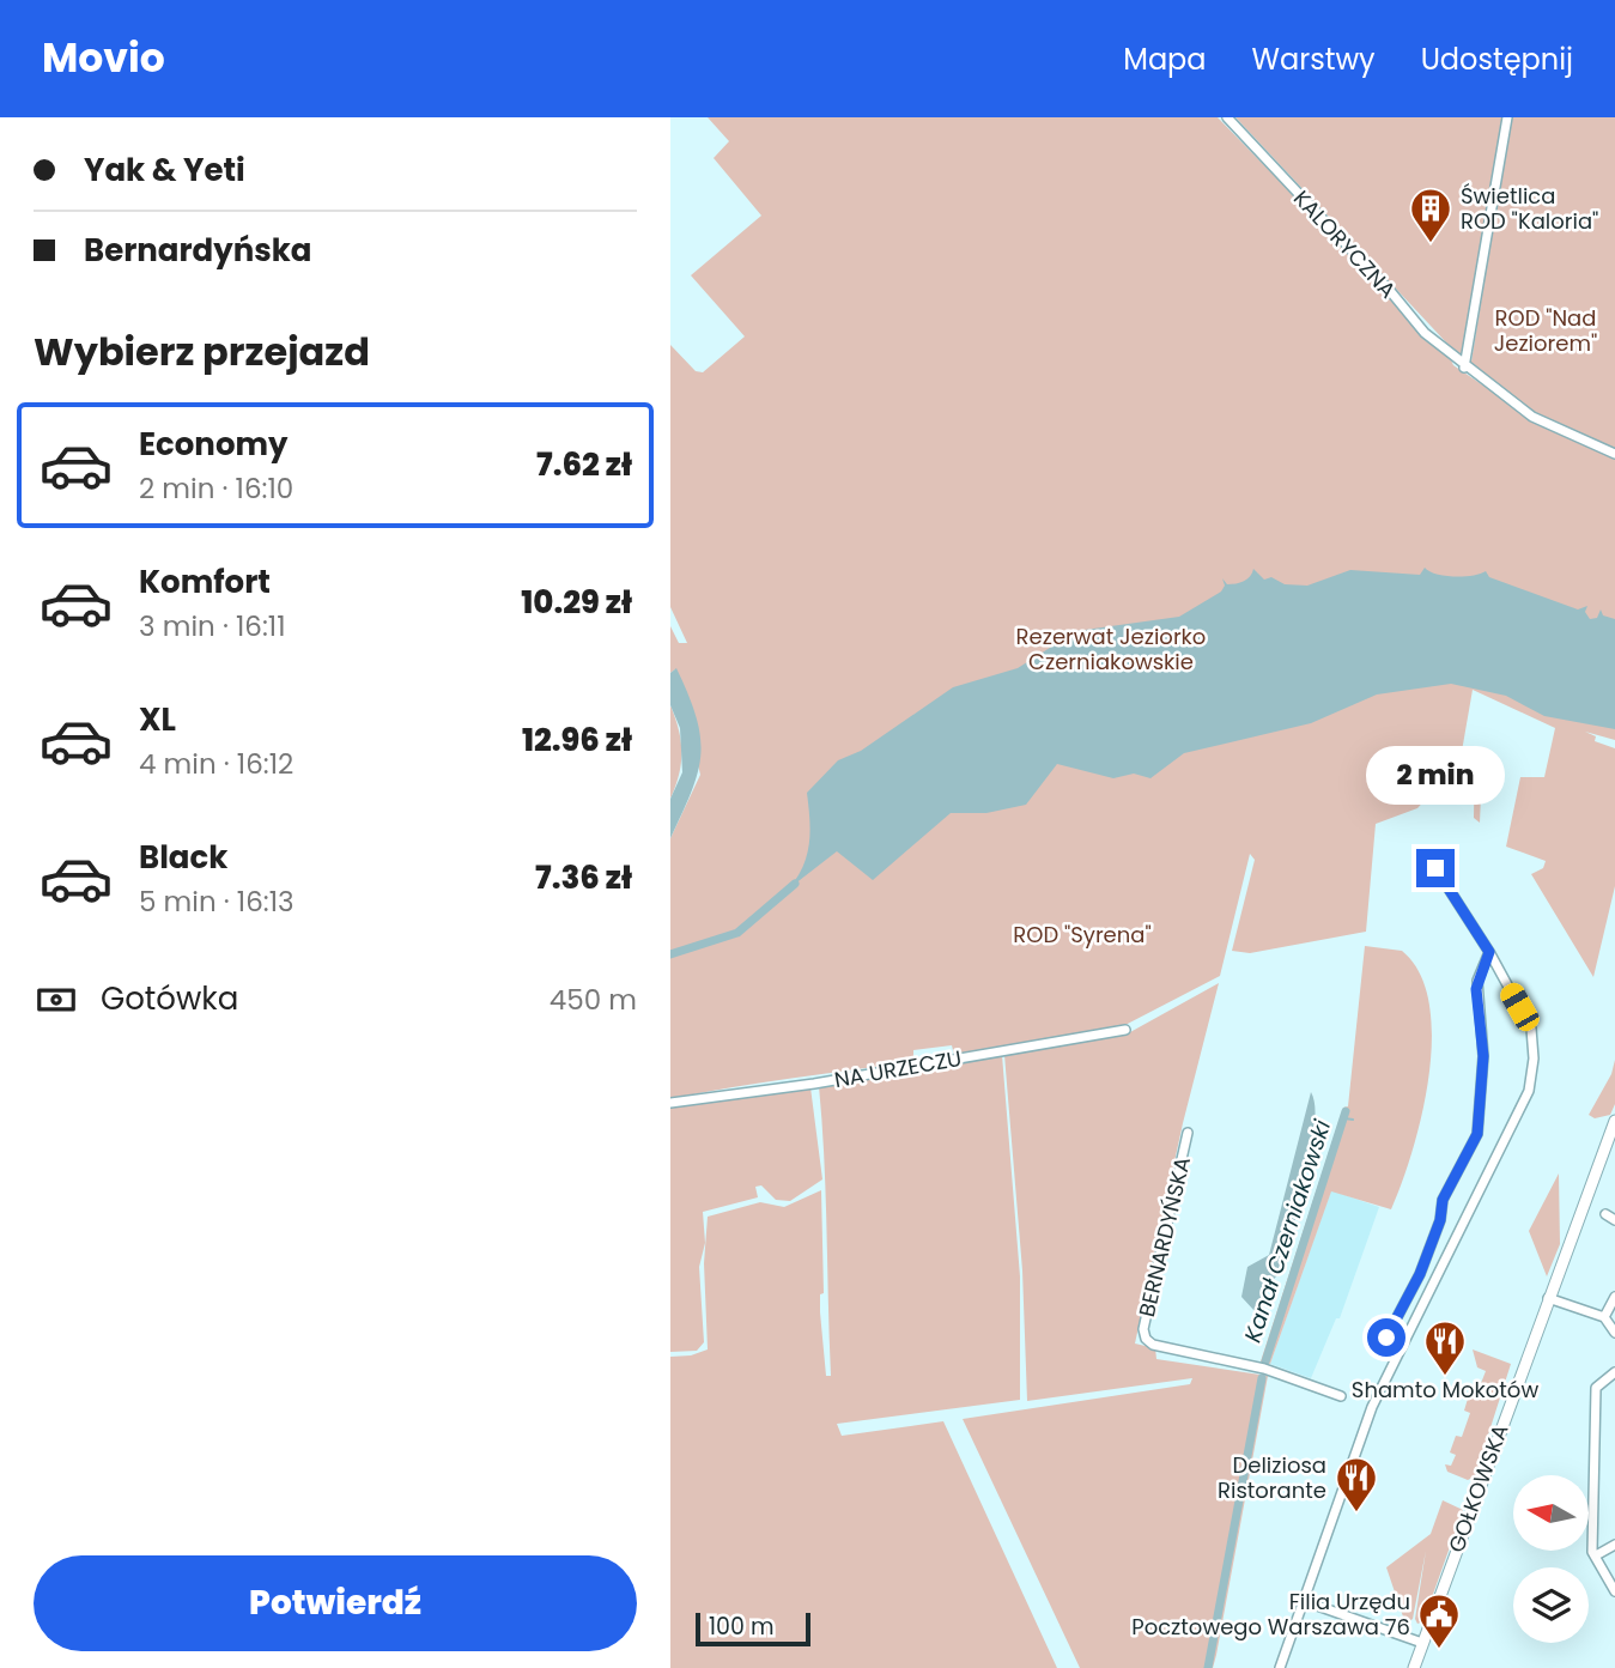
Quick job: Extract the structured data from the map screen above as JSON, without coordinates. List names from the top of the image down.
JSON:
{
  "streets": {
    "street": [
      "KALORYCZNA",
      "NA URZECZU",
      "BERNARDYŃSKA",
      "GOŁKOWSKA"
    ]
  },
  "water": ["Kanał Czerniakowski"],
  "parks": ["ROD \"Nad Jeziorem\"", "Rezerwat Jeziorko Czerniakowskie", "ROD \"Syrena\""],
  "places": {
    "building": ["Świetlica ROD \"Kaloria\""],
    "restaurant": ["Shamto Mokotów", "Deliziosa Ristorante"],
    "public building": ["Filia Urzędu Pocztowego Warszawa 76"]
  },
  "scale_bar": "100 m",
  "north": "left",
  "page": {
    "header": "Movio",
    "nav": ["Mapa", "Warstwy", "Udostępnij"],
    "banner": ["Yak & Yeti", "Bernardyńska"],
    "heading": "Wybierz przejazd",
    "list": [
      {
        "name": "Economy",
        "note": "2 min · 16:10",
        "value": "7.62 zł"
      },
      {
        "name": "Komfort",
        "note": "3 min · 16:11",
        "value": "10.29 zł"
      },
      {
        "name": "XL",
        "note": "4 min · 16:12",
        "value": "12.96 zł"
      },
      {
        "name": "Black",
        "note": "5 min · 16:13",
        "value": "7.36 zł"
      }
    ],
    "bubble": "2 min",
    "pay": ["Gotówka", "450 m"],
    "buttons": "Potwierdź",
    "scale": "100 m"
  }
}
